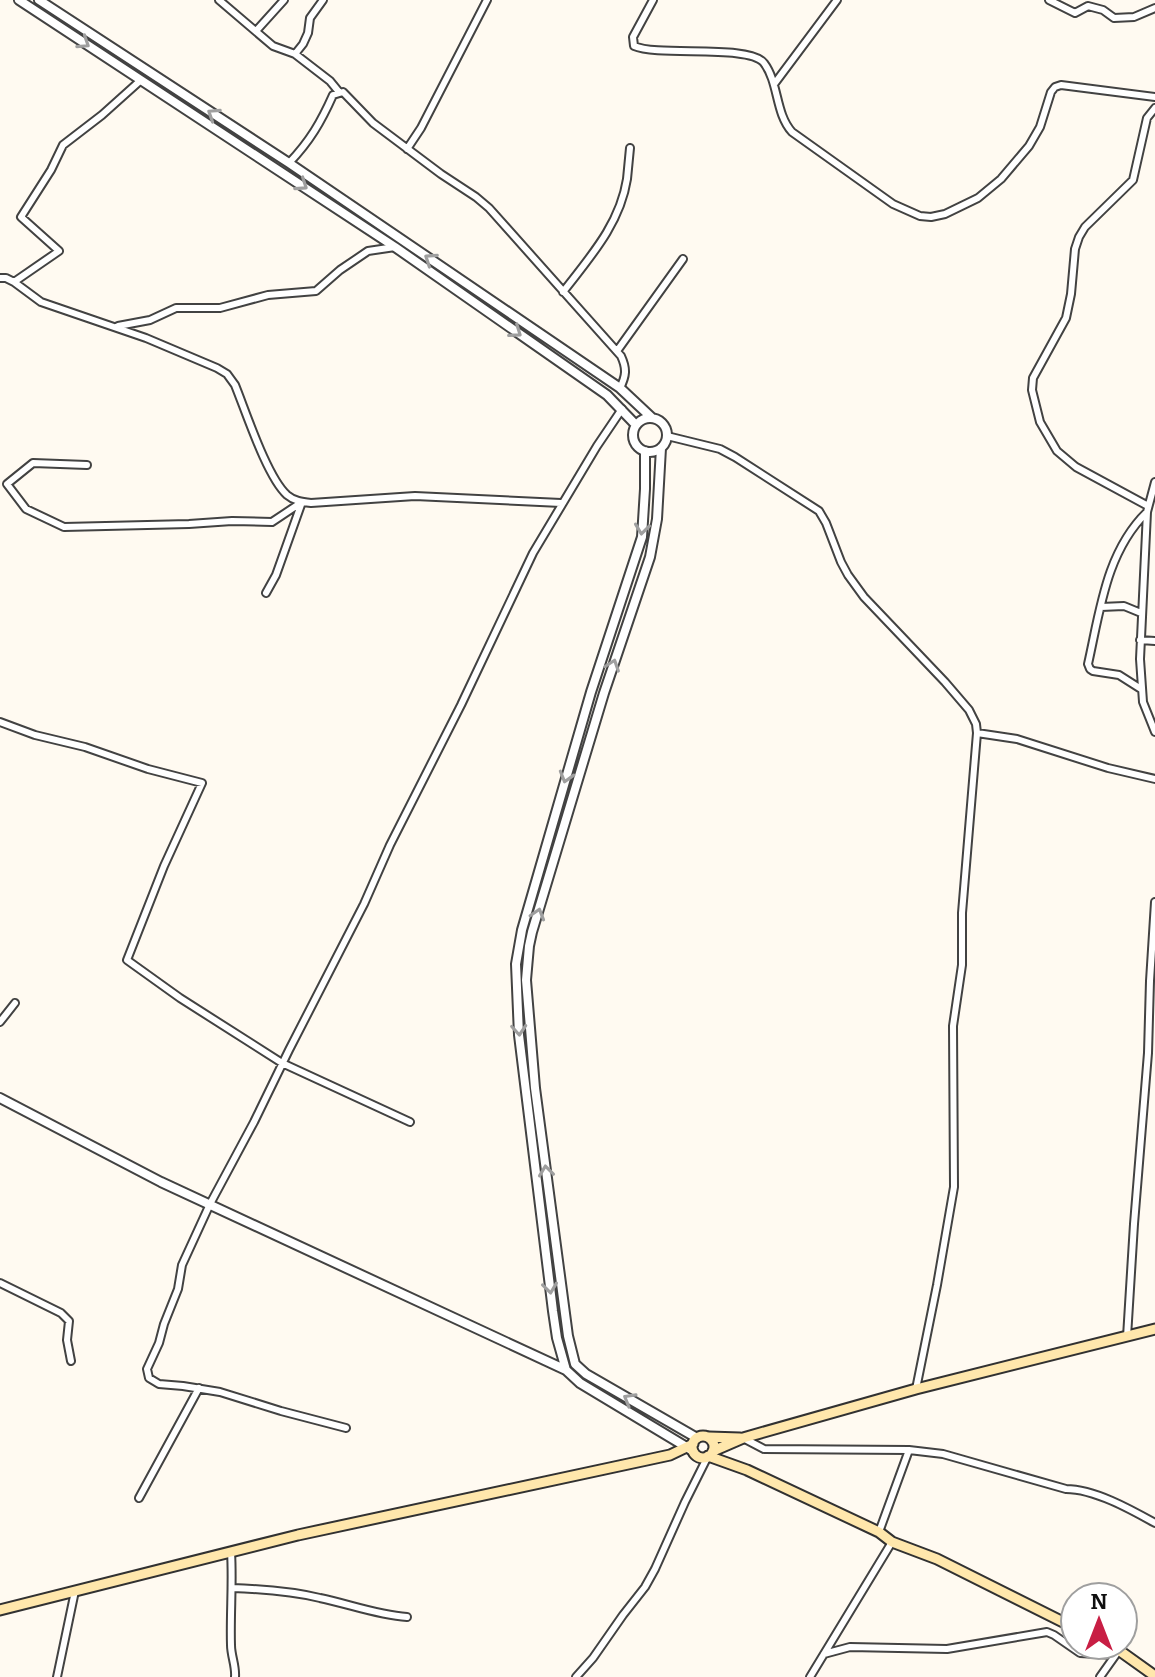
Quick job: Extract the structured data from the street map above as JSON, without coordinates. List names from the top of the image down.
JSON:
{
  "north": "top"
}
